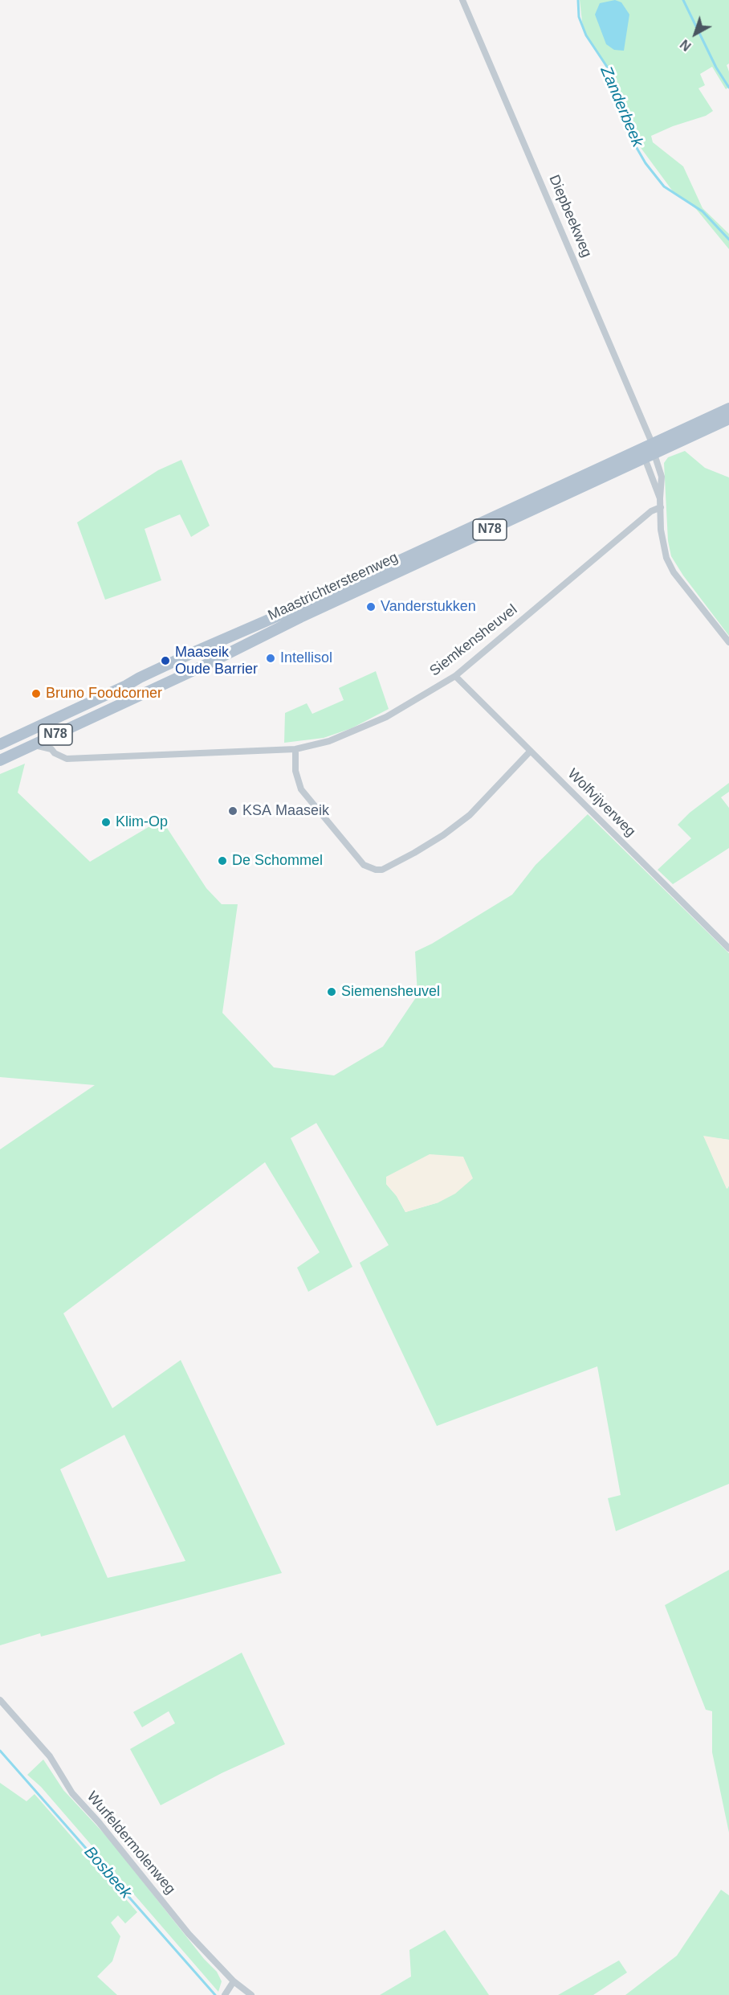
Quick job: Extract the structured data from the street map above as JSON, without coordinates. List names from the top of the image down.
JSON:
{
  "streets": {
    "main road": ["N78", "Maastrichtersteenweg"],
    "street": [
      "Diepbeekweg",
      "Siemkensheuvel",
      "Wolfvijverweg",
      "Wurfeldermolenweg"
    ]
  },
  "crossings": [
    ["Diepbeekweg", "Maastrichtersteenweg"],
    ["N78", "Maastrichtersteenweg"],
    ["Maastrichtersteenweg", "Siemkensheuvel"],
    ["Siemkensheuvel", "Wolfvijverweg"]
  ],
  "water": ["Zanderbeek", "Bosbeek"],
  "places": [
    "Vanderstukken",
    "Intellisol",
    "Maaseik Oude Barrier",
    "Bruno Foodcorner",
    "KSA Maaseik",
    "Klim-Op",
    "De Schommel",
    "Siemensheuvel"
  ],
  "north": "bottom left"
}
